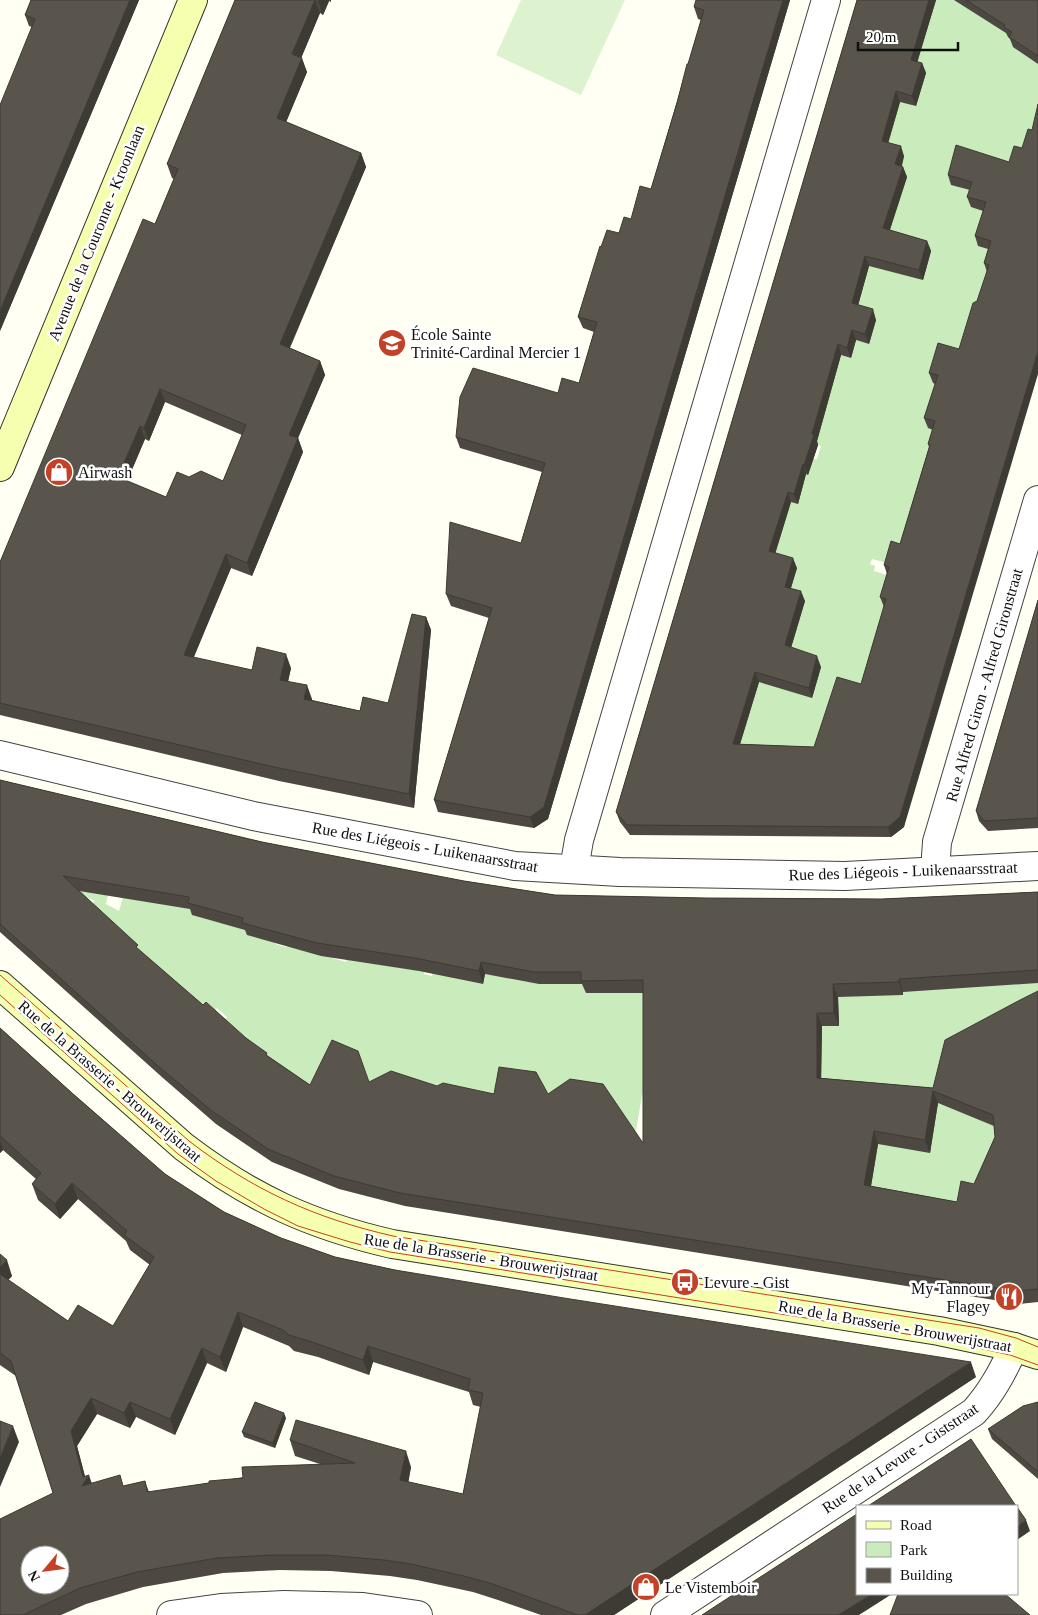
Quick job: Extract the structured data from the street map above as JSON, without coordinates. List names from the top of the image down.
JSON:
{
  "streets": {
    "main road": ["Avenue de la Couronne - Kroonlaan", "Rue de la Brasserie - Brouwerijstraat"],
    "street": ["Rue Alfred Giron - Alfred Gironstraat", "Rue des Liégeois - Luikenaarsstraat", "Rue de la Levure - Giststraat"]
  },
  "crossings": [
    ["Rue Alfred Giron - Alfred Gironstraat", "Rue des Liégeois - Luikenaarsstraat"],
    ["Rue de la Brasserie - Brouwerijstraat", "Rue de la Levure - Giststraat"]
  ],
  "places": {
    "school or university": ["École Sainte Trinité-Cardinal Mercier 1"],
    "shop": ["Airwash", "Le Vistemboir"],
    "bus stop": ["Levure - Gist"],
    "restaurant": ["My Tannour Flagey"]
  },
  "legend": ["Road", "Park", "Building"],
  "scale_bar": "20 m",
  "north": "bottom left"
}
